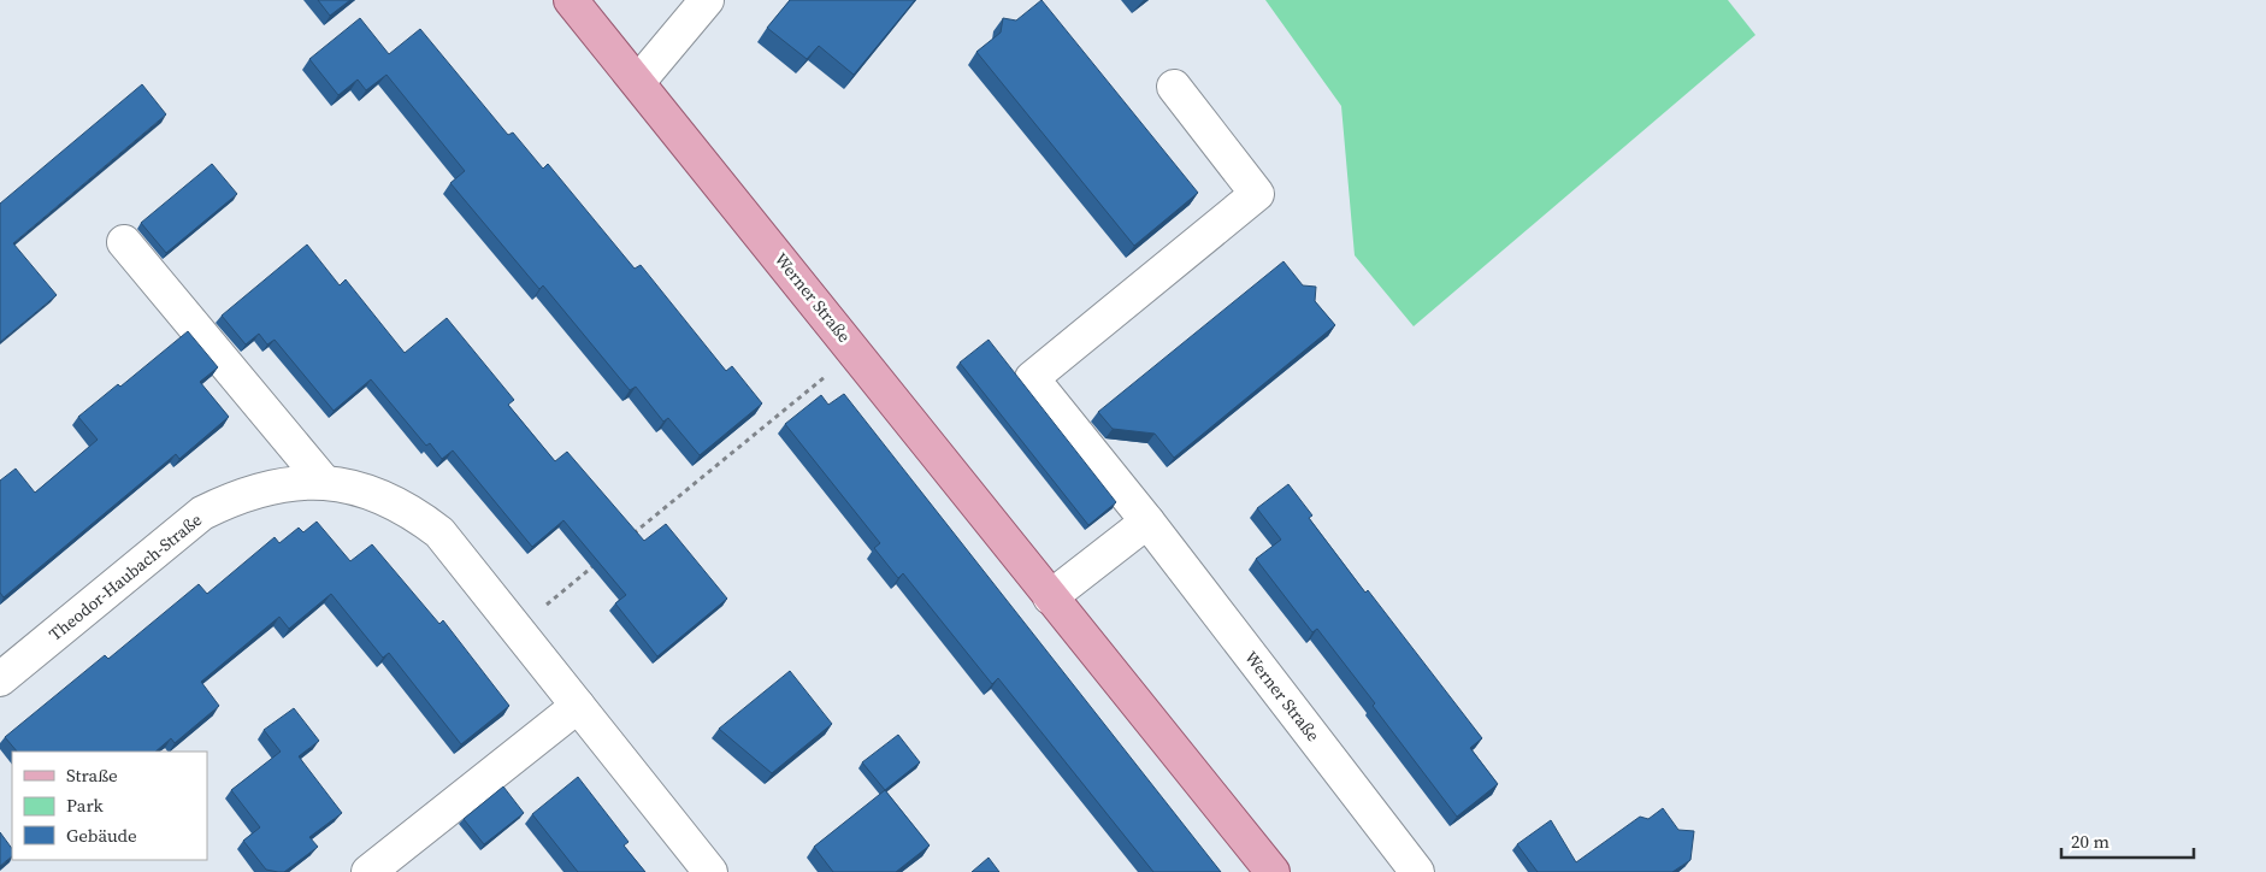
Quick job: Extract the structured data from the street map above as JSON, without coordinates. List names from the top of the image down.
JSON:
{
  "streets": {
    "main road": ["Werner Straße"],
    "street": ["Theodor-Haubach-Straße"]
  },
  "legend": ["Straße", "Park", "Gebäude"],
  "scale_bar": "20 m"
}
